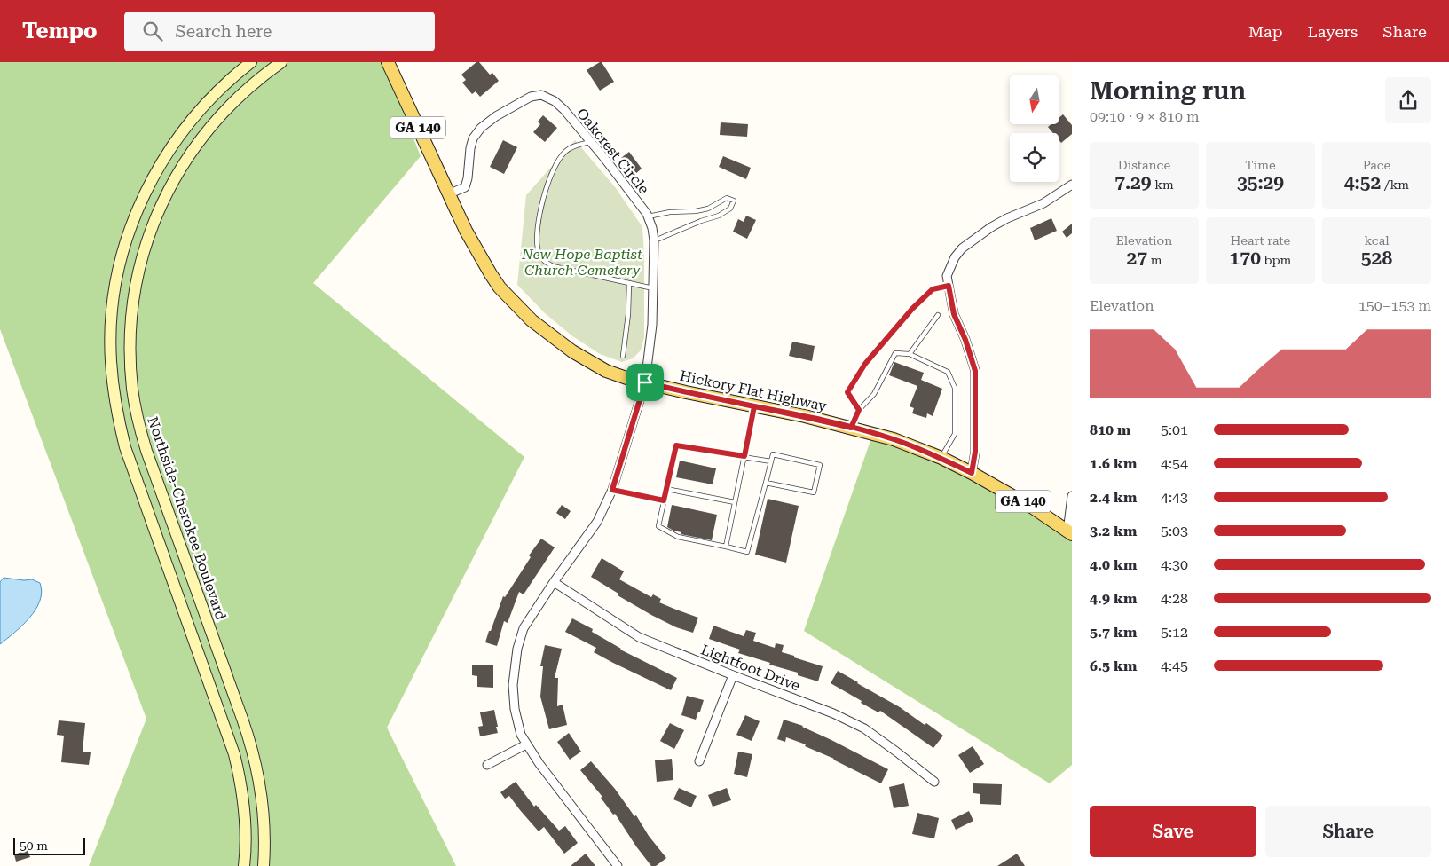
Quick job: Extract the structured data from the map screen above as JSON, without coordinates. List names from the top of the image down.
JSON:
{
  "streets": {
    "main road": ["GA 140", "Hickory Flat Highway"],
    "street": ["Oakcrest Circle", "Northside-Cherokee Boulevard", "Lightfoot Drive"]
  },
  "crossings": [
    ["Oakcrest Circle", "Hickory Flat Highway"],
    ["Oakcrest Circle", "Lightfoot Drive"]
  ],
  "parks": ["New Hope Baptist Church Cemetery"],
  "scale_bar": "50 m",
  "north": "bottom",
  "page": {
    "header": "Tempo",
    "search": "Search here",
    "nav": ["Map", "Layers", "Share"],
    "heading": ["Morning run", "09:10 · 9 × 810 m"],
    "stats": [
      ["Distance", "7.29 km"],
      ["Time", "35:29"],
      ["Pace", "4:52 /km"],
      ["Elevation", "27 m"],
      ["Heart rate", "170 bpm"],
      ["kcal", "528"]
    ],
    "chart": ["Elevation", "150–153 m"],
    "list": [
      {
        "name": "810 m",
        "note": "5:01"
      },
      {
        "name": "1.6 km",
        "note": "4:54"
      },
      {
        "name": "2.4 km",
        "note": "4:43"
      },
      {
        "name": "3.2 km",
        "note": "5:03"
      },
      {
        "name": "4.0 km",
        "note": "4:30"
      },
      {
        "name": "4.9 km",
        "note": "4:28"
      },
      {
        "name": "5.7 km",
        "note": "5:12"
      },
      {
        "name": "6.5 km",
        "note": "4:45"
      }
    ],
    "buttons": ["Save", "Share"],
    "scale": "50 m"
  }
}
